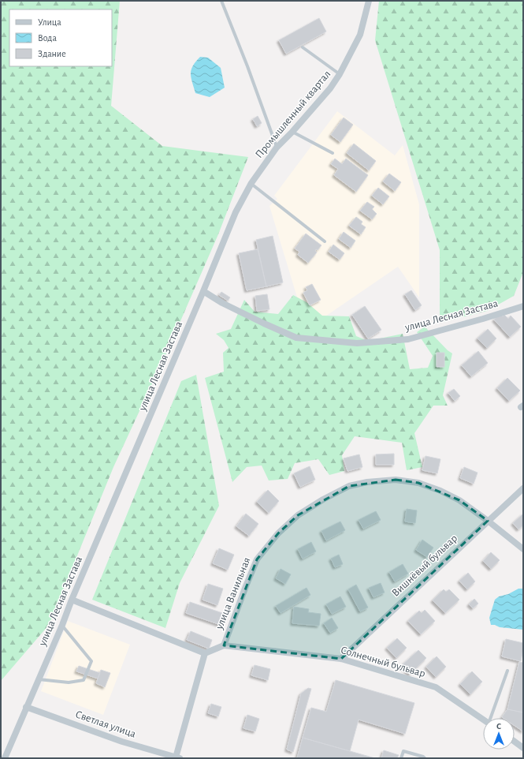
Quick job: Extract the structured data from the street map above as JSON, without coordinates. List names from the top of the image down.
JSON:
{
  "streets": {
    "street": [
      "Промышленный квартал",
      "улица Лесная Застава",
      "Вишнёвый бульвар",
      "улица Ванильная",
      "Солнечный бульвар",
      "Светлая улица"
    ]
  },
  "crossings": [
    ["Промышленный квартал", "улица Лесная Застава"],
    ["улица Лесная Застава", "Светлая улица"],
    ["Вишнёвый бульвар", "улица Ванильная"],
    ["Вишнёвый бульвар", "Солнечный бульвар"],
    ["улица Ванильная", "Солнечный бульвар"]
  ],
  "legend": ["Улица", "Вода", "Здание"],
  "north": "top"
}
